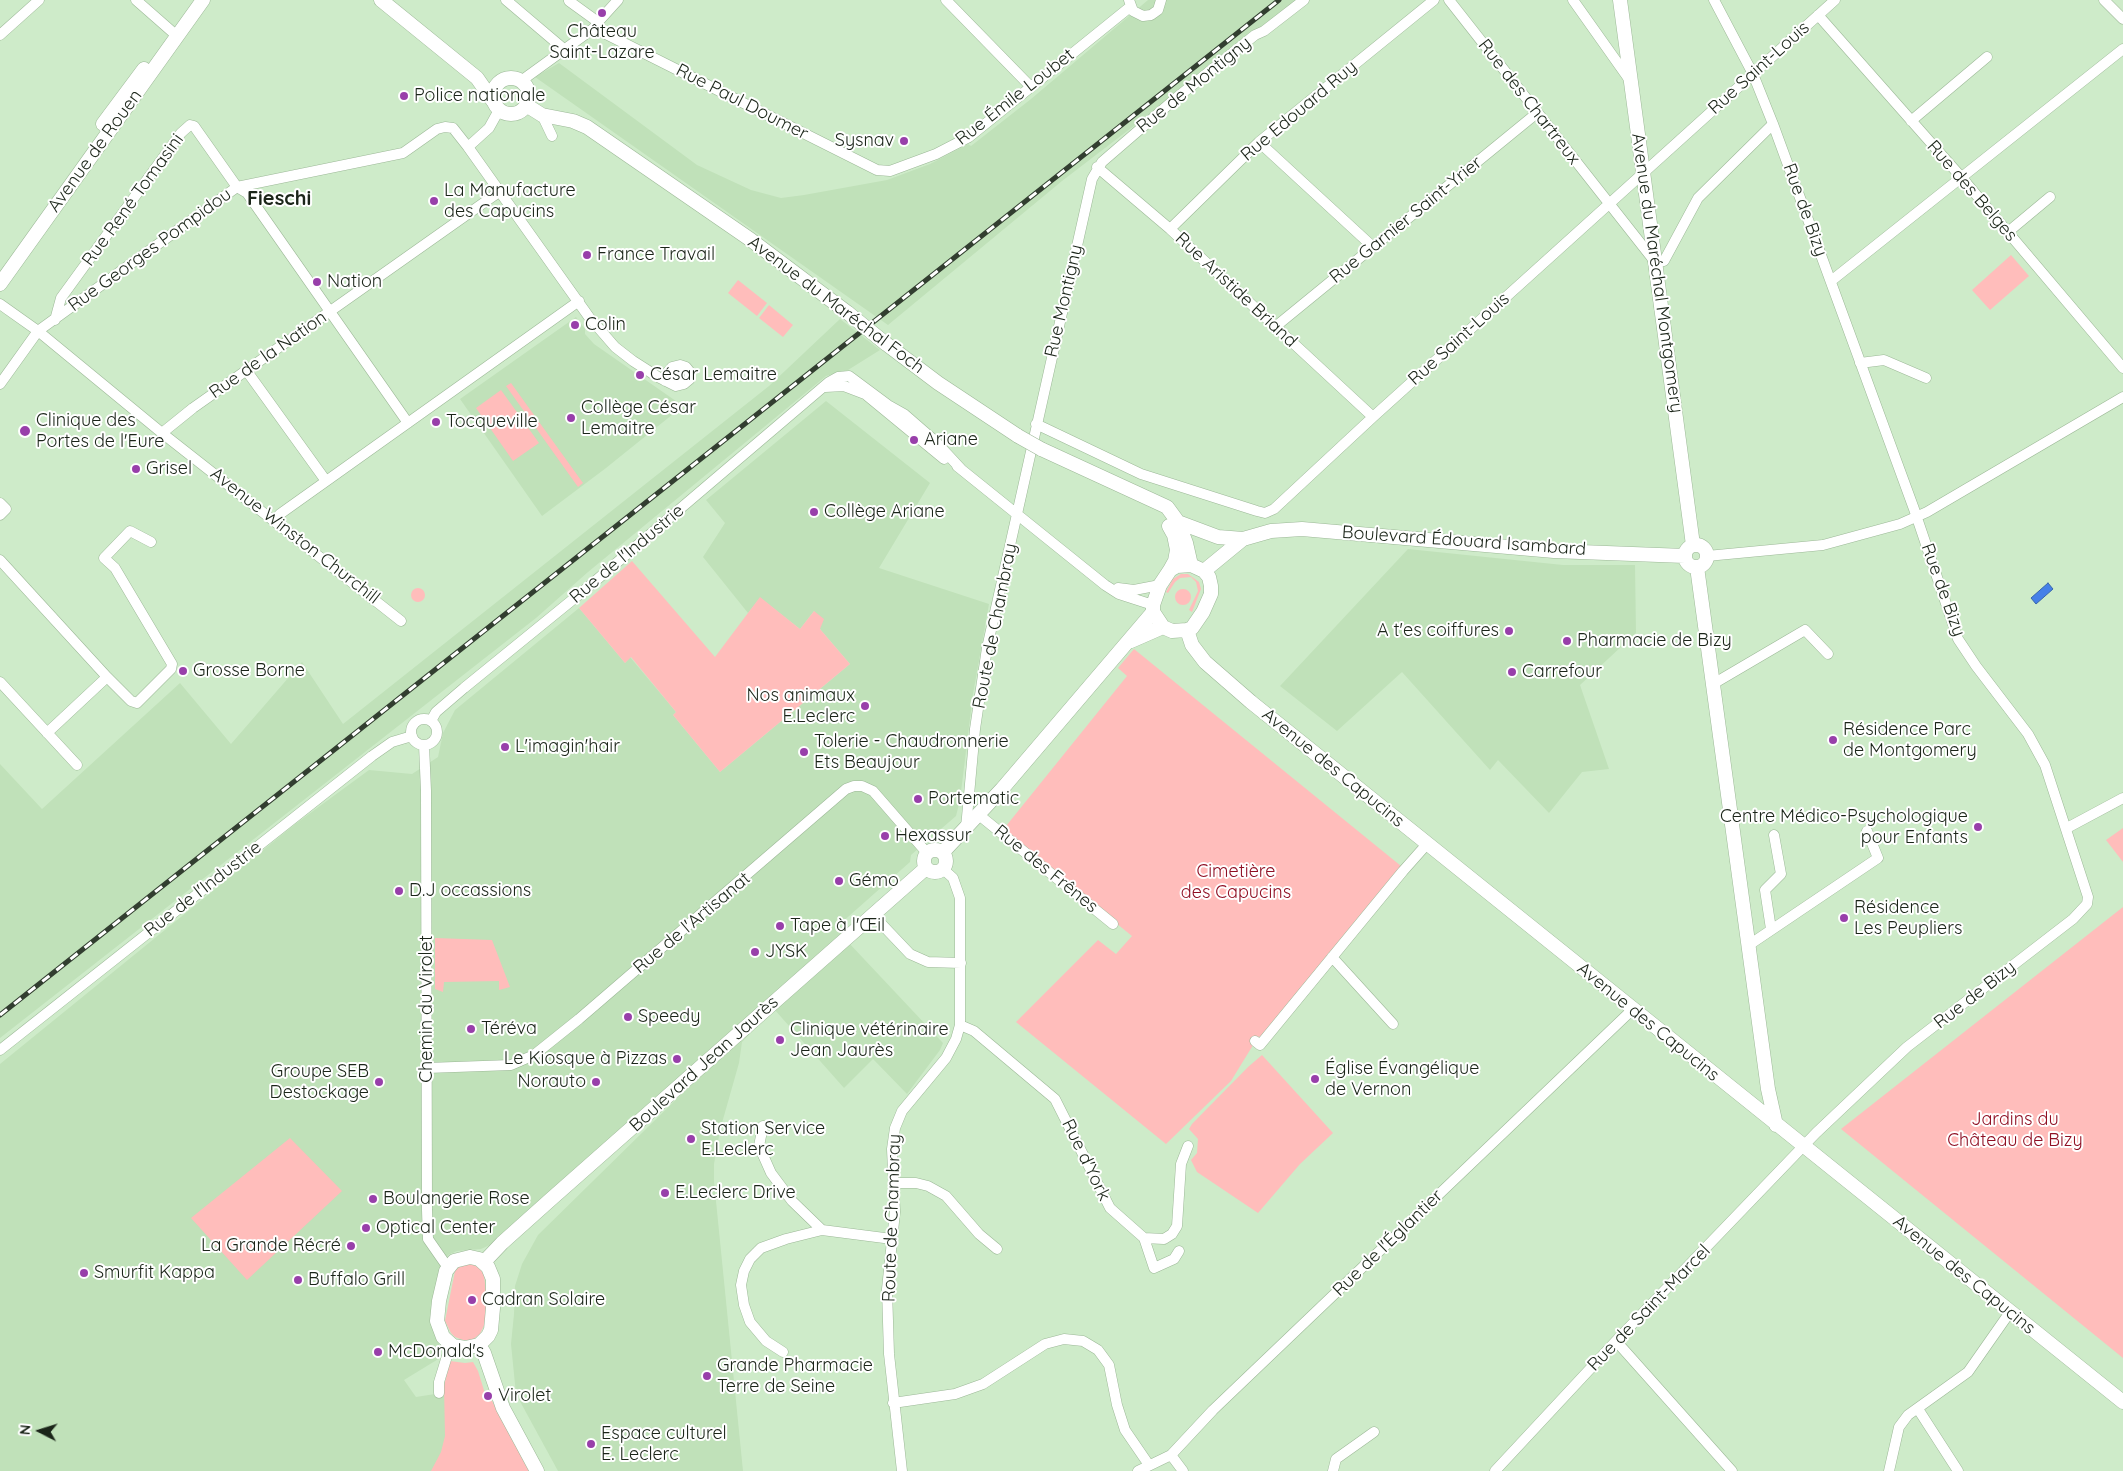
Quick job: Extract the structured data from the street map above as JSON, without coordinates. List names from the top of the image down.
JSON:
{
  "streets": {
    "main road": [
      "Avenue de Rouen",
      "Avenue du Maréchal Montgomery",
      "Avenue du Maréchal Foch",
      "Boulevard Édouard Isambard",
      "Avenue des Capucins",
      "Boulevard Jean Jaurès"
    ],
    "street": [
      "Rue Saint-Louis",
      "Rue de Montigny",
      "Rue Émile Loubet",
      "Rue Paul Doumer",
      "Rue des Chartreux",
      "Rue Edouard Ruy",
      "Rue des Belges",
      "Rue René Tomasini",
      "Rue de Bizy",
      "Rue Garnier Saint-Yrier",
      "Rue Georges Pompidou",
      "Rue Aristide Briand",
      "Rue Montigny",
      "Rue de la Nation",
      "Avenue Winston Churchill",
      "Rue de l'Industrie",
      "Route de Chambray",
      "Rue des Frênes",
      "Rue de l'Artisanat",
      "Chemin du Virolet",
      "Rue d'York",
      "Rue de l'Églantier",
      "Rue de Saint-Marcel"
    ]
  },
  "crossings": [
    ["Rue Saint-Louis", "Rue des Chartreux"],
    ["Rue Saint-Louis", "Rue des Belges"],
    ["Rue Saint-Louis", "Rue de Bizy"],
    ["Rue Saint-Louis", "Avenue du Maréchal Montgomery"],
    ["Rue Saint-Louis", "Rue Aristide Briand"],
    ["Rue Saint-Louis", "Rue Montigny"],
    ["Rue Saint-Louis", "Route de Chambray"],
    ["Rue de Montigny", "Rue Aristide Briand"],
    ["Rue de Montigny", "Rue Montigny"],
    ["Rue Émile Loubet", "Rue Paul Doumer"],
    ["Rue des Chartreux", "Rue Garnier Saint-Yrier"],
    ["Rue des Chartreux", "Avenue du Maréchal Montgomery"],
    ["Rue Edouard Ruy", "Rue Aristide Briand"],
    ["Rue René Tomasini", "Rue Georges Pompidou"],
    ["Rue de Bizy", "Avenue des Capucins"],
    ["Rue de Bizy", "Rue de Saint-Marcel"],
    ["Rue Garnier Saint-Yrier", "Rue Aristide Briand"],
    ["Rue Georges Pompidou", "Avenue Winston Churchill"],
    ["Avenue du Maréchal Montgomery", "Boulevard Édouard Isambard"],
    ["Rue Montigny", "Route de Chambray"],
    ["Avenue du Maréchal Foch", "Boulevard Édouard Isambard"],
    ["Avenue du Maréchal Foch", "Avenue des Capucins"],
    ["Rue de la Nation", "Avenue Winston Churchill"],
    ["Boulevard Édouard Isambard", "Avenue des Capucins"],
    ["Rue de l'Industrie", "Chemin du Virolet"],
    ["Route de Chambray", "Rue de l'Artisanat"],
    ["Route de Chambray", "Boulevard Jean Jaurès"],
    ["Route de Chambray", "Rue d'York"],
    ["Avenue des Capucins", "Rue de l'Églantier"],
    ["Avenue des Capucins", "Rue de Saint-Marcel"],
    ["Rue de l'Artisanat", "Chemin du Virolet"],
    ["Rue de l'Artisanat", "Boulevard Jean Jaurès"],
    ["Chemin du Virolet", "Boulevard Jean Jaurès"]
  ],
  "districts": ["Fieschi"],
  "parks": ["Cimetière des Capucins", "Jardins du Château de Bizy"],
  "places": [
    "Château Saint-Lazare",
    "Police nationale",
    "Sysnav",
    "La Manufacture des Capucins",
    "France Travail",
    "Nation",
    "Colin",
    "César Lemaitre",
    "Collège César Lemaitre",
    "Tocqueville",
    "Clinique des Portes de l'Eure",
    "Ariane",
    "Grisel",
    "Collège Ariane",
    "A t'es coiffures",
    "Pharmacie de Bizy",
    "Grosse Borne",
    "Carrefour",
    "Nos animaux E.Leclerc",
    "Résidence Parc de Montgomery",
    "L'imagin'hair",
    "Tolerie - Chaudronnerie Ets Beaujour",
    "Portematic",
    "Centre Médico-Psychologique pour Enfants",
    "Hexassur",
    "Gémo",
    "D.J occassions",
    "Résidence Les Peupliers",
    "Tape à l'Œil",
    "JYSK",
    "Speedy",
    "Téréva",
    "Clinique vétérinaire Jean Jaurès",
    "Le Kiosque à Pizzas",
    "Église Évangélique de Vernon",
    "Groupe SEB Destockage",
    "Norauto",
    "Station Service E.Leclerc",
    "E.Leclerc Drive",
    "Boulangerie Rose",
    "Optical Center",
    "La Grande Récré",
    "Smurfit Kappa",
    "Buffalo Grill",
    "Cadran Solaire",
    "McDonald's",
    "Grande Pharmacie Terre de Seine",
    "Virolet",
    "Espace culturel E. Leclerc"
  ],
  "north": "left"
}
